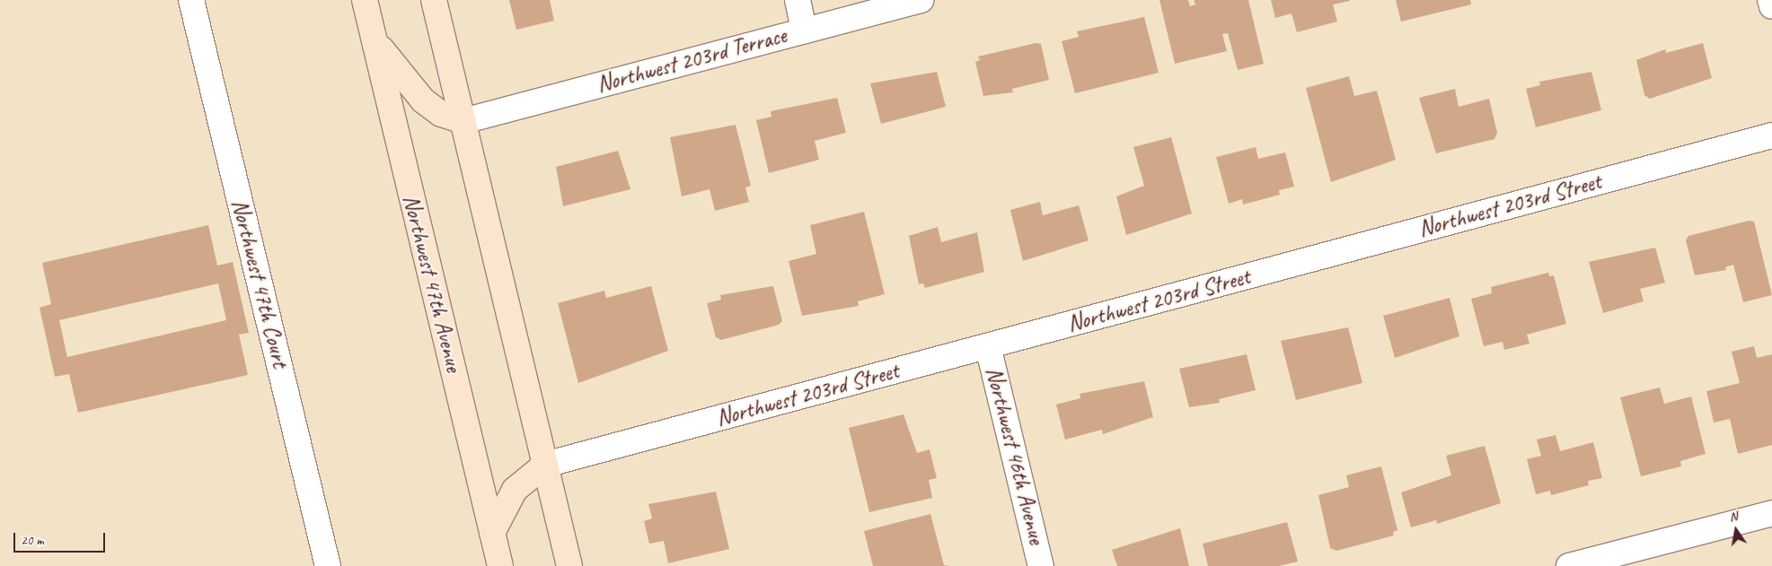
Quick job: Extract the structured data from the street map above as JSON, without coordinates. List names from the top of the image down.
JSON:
{
  "streets": {
    "main road": ["Northwest 47th Avenue"],
    "street": [
      "Northwest 203rd Terrace",
      "Northwest 203rd Street",
      "Northwest 47th Court",
      "Northwest 46th Avenue"
    ]
  },
  "crossings": [
    ["Northwest 203rd Street", "Northwest 46th Avenue"]
  ],
  "scale_bar": "20 m",
  "north": "top"
}
